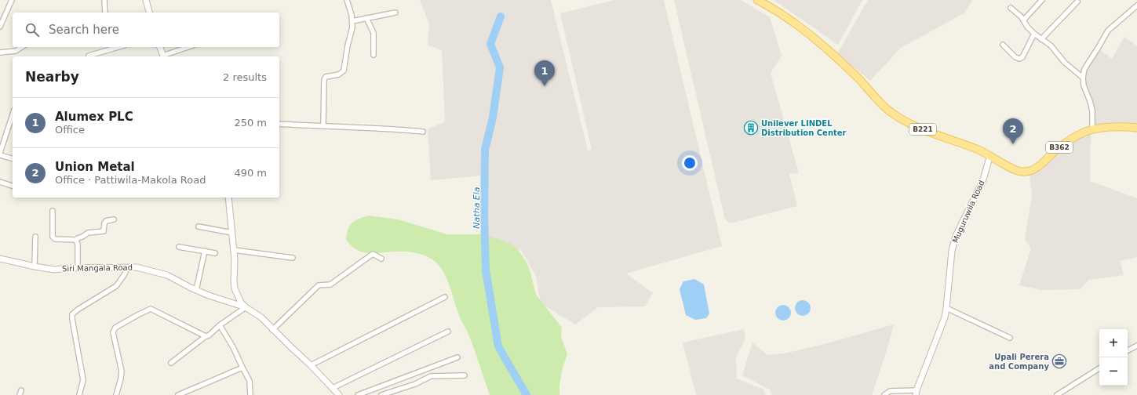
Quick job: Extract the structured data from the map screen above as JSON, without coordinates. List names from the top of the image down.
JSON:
{
  "streets": {
    "main road": ["B221", "B362"],
    "street": ["Muguruwila Road", "Siri Mangala Road"]
  },
  "crossings": [
    ["B221", "B362"],
    ["B221", "Muguruwila Road"],
    ["B362", "Muguruwila Road"]
  ],
  "water": ["Natha Ela"],
  "places": {
    "building": ["Unilever LINDEL Distribution Center"],
    "office": ["Upali Perera and Company"]
  },
  "page": {
    "search": "Search here",
    "heading": ["Nearby", "2 results"],
    "pins": ["1", "2"],
    "list": [
      {
        "mark": "1",
        "name": "Alumex PLC",
        "note": "Office",
        "value": "250 m"
      },
      {
        "mark": "2",
        "name": "Union Metal",
        "note": "Office · Pattiwila-Makola Road",
        "value": "490 m"
      }
    ],
    "map_buttons": ["+", "−"]
  }
}
